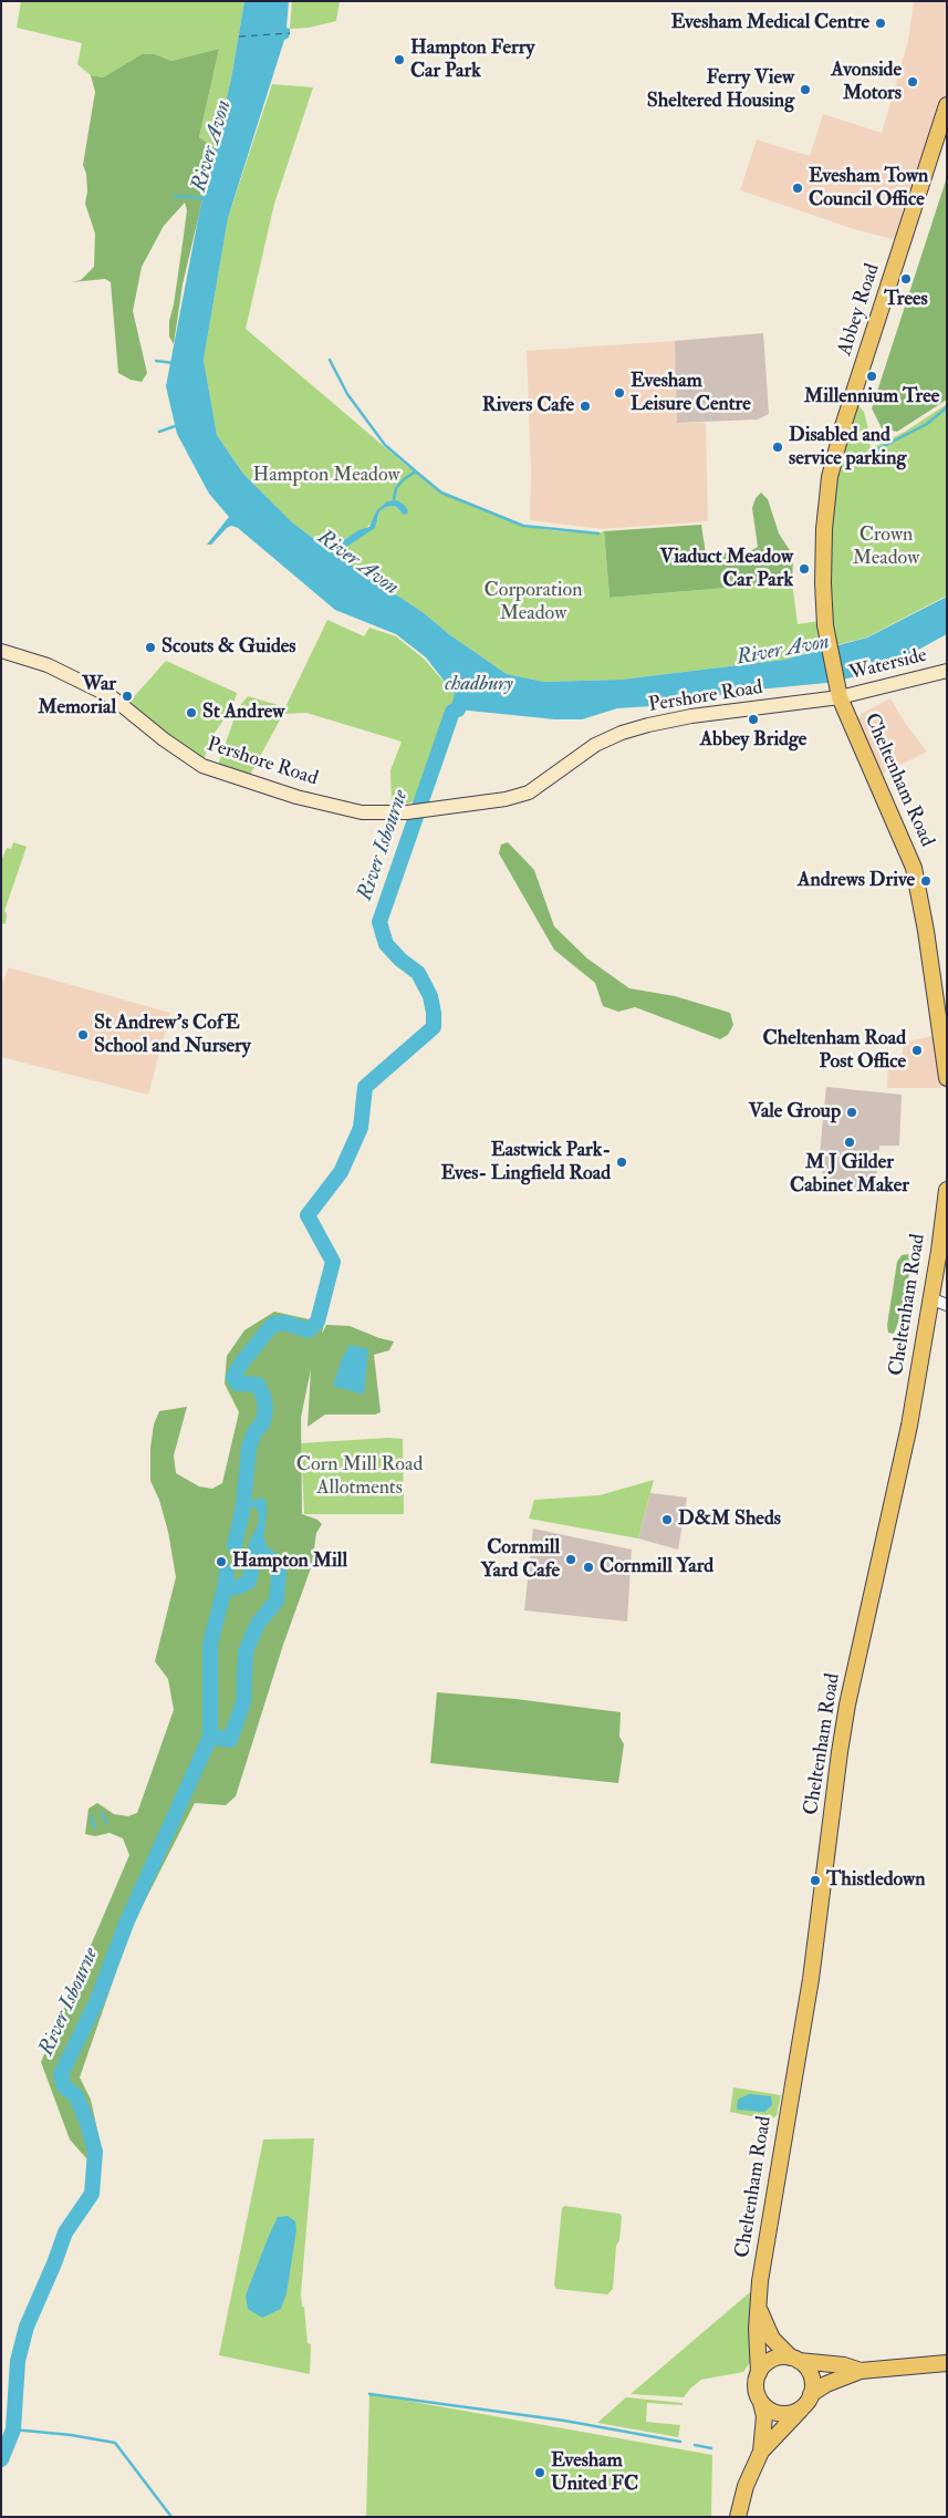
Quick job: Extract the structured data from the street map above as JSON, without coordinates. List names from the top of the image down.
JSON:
{
  "streets": {
    "main road": [
      "Abbey Road",
      "Waterside",
      "Pershore Road",
      "Cheltenham Road"
    ]
  },
  "crossings": [
    ["Abbey Road", "Waterside"],
    ["Abbey Road", "Pershore Road"],
    ["Abbey Road", "Cheltenham Road"],
    ["Waterside", "Pershore Road"],
    ["Waterside", "Cheltenham Road"],
    ["Pershore Road", "Cheltenham Road"]
  ],
  "water": ["River Avon", "chadbury", "River Isbourne"],
  "parks": [
    "Hampton Meadow",
    "Crown Meadow",
    "Corporation Meadow",
    "Corn Mill Road Allotments"
  ],
  "places": [
    "Evesham Medical Centre",
    "Hampton Ferry Car Park",
    "Avonside Motors",
    "Ferry View Sheltered Housing",
    "Evesham Town Council Office",
    "Trees",
    "Millennium Tree",
    "Evesham Leisure Centre",
    "Rivers Cafe",
    "Disabled and service parking",
    "Viaduct Meadow Car Park",
    "Scouts & Guides",
    "War Memorial",
    "St Andrew",
    "Abbey Bridge",
    "Andrews Drive",
    "St Andrew's CofE School and Nursery",
    "Cheltenham Road Post Office",
    "Vale Group",
    "M J Gilder Cabinet Maker",
    "Eastwick Park- Eves- Lingfield Road",
    "D&M Sheds",
    "Cornmill Yard Cafe",
    "Hampton Mill",
    "Cornmill Yard",
    "Thistledown",
    "Evesham United FC"
  ]
}
